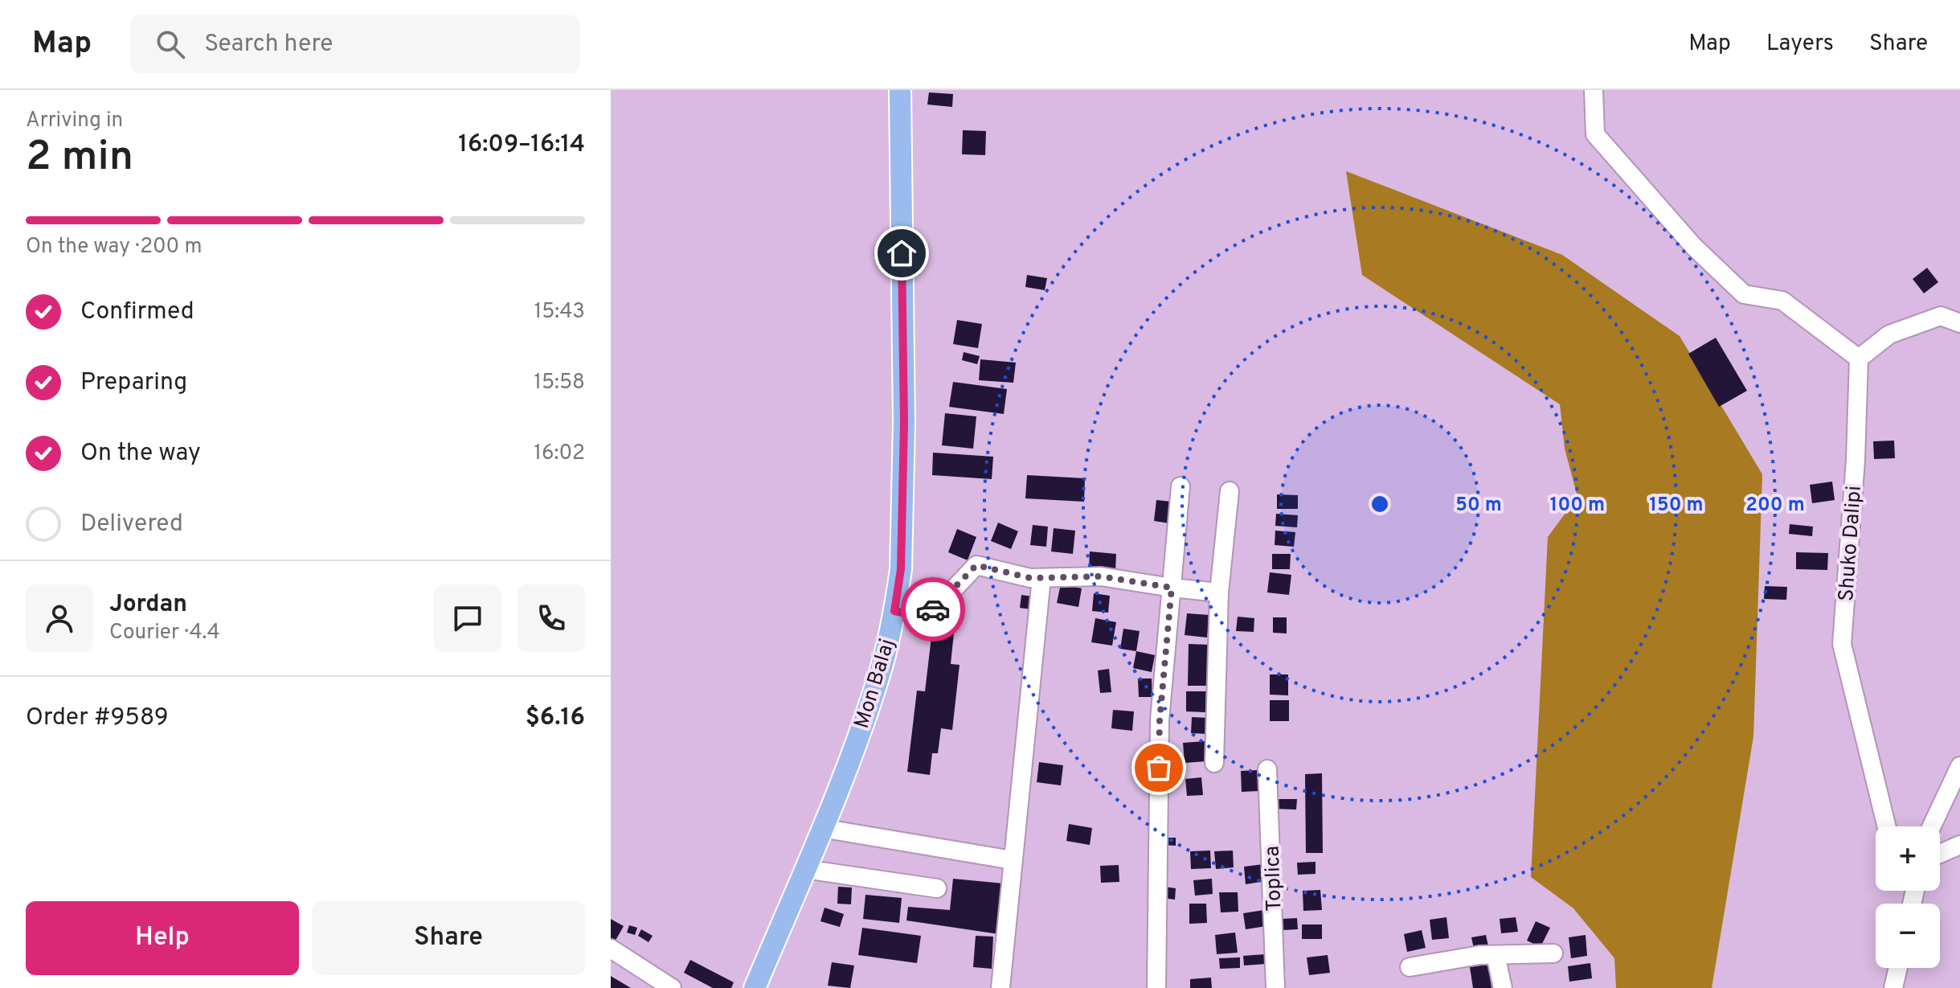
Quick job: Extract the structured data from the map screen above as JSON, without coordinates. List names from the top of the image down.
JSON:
{
  "streets": {
    "main road": ["Mon Balaj"],
    "street": ["Shuko Dalipi", "Toplica"]
  },
  "page": {
    "header": "Map",
    "search": "Search here",
    "nav": ["Map", "Layers", "Share"],
    "heading": ["2 min", "Arriving in", "16:09–16:14"],
    "panel": [
      "Jordan",
      "Courier · 4.4",
      "Order #9589",
      "$6.16"
    ],
    "bar": "On the way · 200 m",
    "list": [
      ["Confirmed", "15:43"],
      ["Preparing", "15:58"],
      ["On the way", "16:02"],
      "Delivered"
    ],
    "map_buttons": ["+", "−"],
    "buttons": ["Help", "Share"]
  },
  "rings": [
    "50 m",
    "100 m",
    "150 m",
    "200 m"
  ]
}
